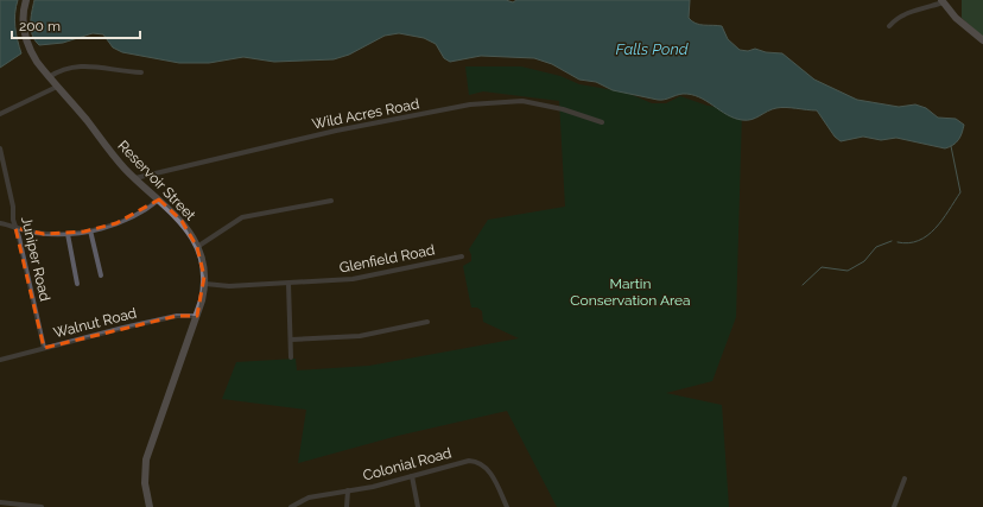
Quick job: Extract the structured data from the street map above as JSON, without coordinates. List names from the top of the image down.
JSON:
{
  "streets": {
    "street": [
      "Wild Acres Road",
      "Reservoir Street",
      "Juniper Road",
      "Glenfield Road",
      "Walnut Road",
      "Colonial Road"
    ]
  },
  "crossings": [
    ["Wild Acres Road", "Reservoir Street"],
    ["Reservoir Street", "Glenfield Road"],
    ["Reservoir Street", "Walnut Road"],
    ["Juniper Road", "Walnut Road"]
  ],
  "water": ["Falls Pond"],
  "parks": ["Martin Conservation Area"],
  "scale_bar": "200 m"
}
